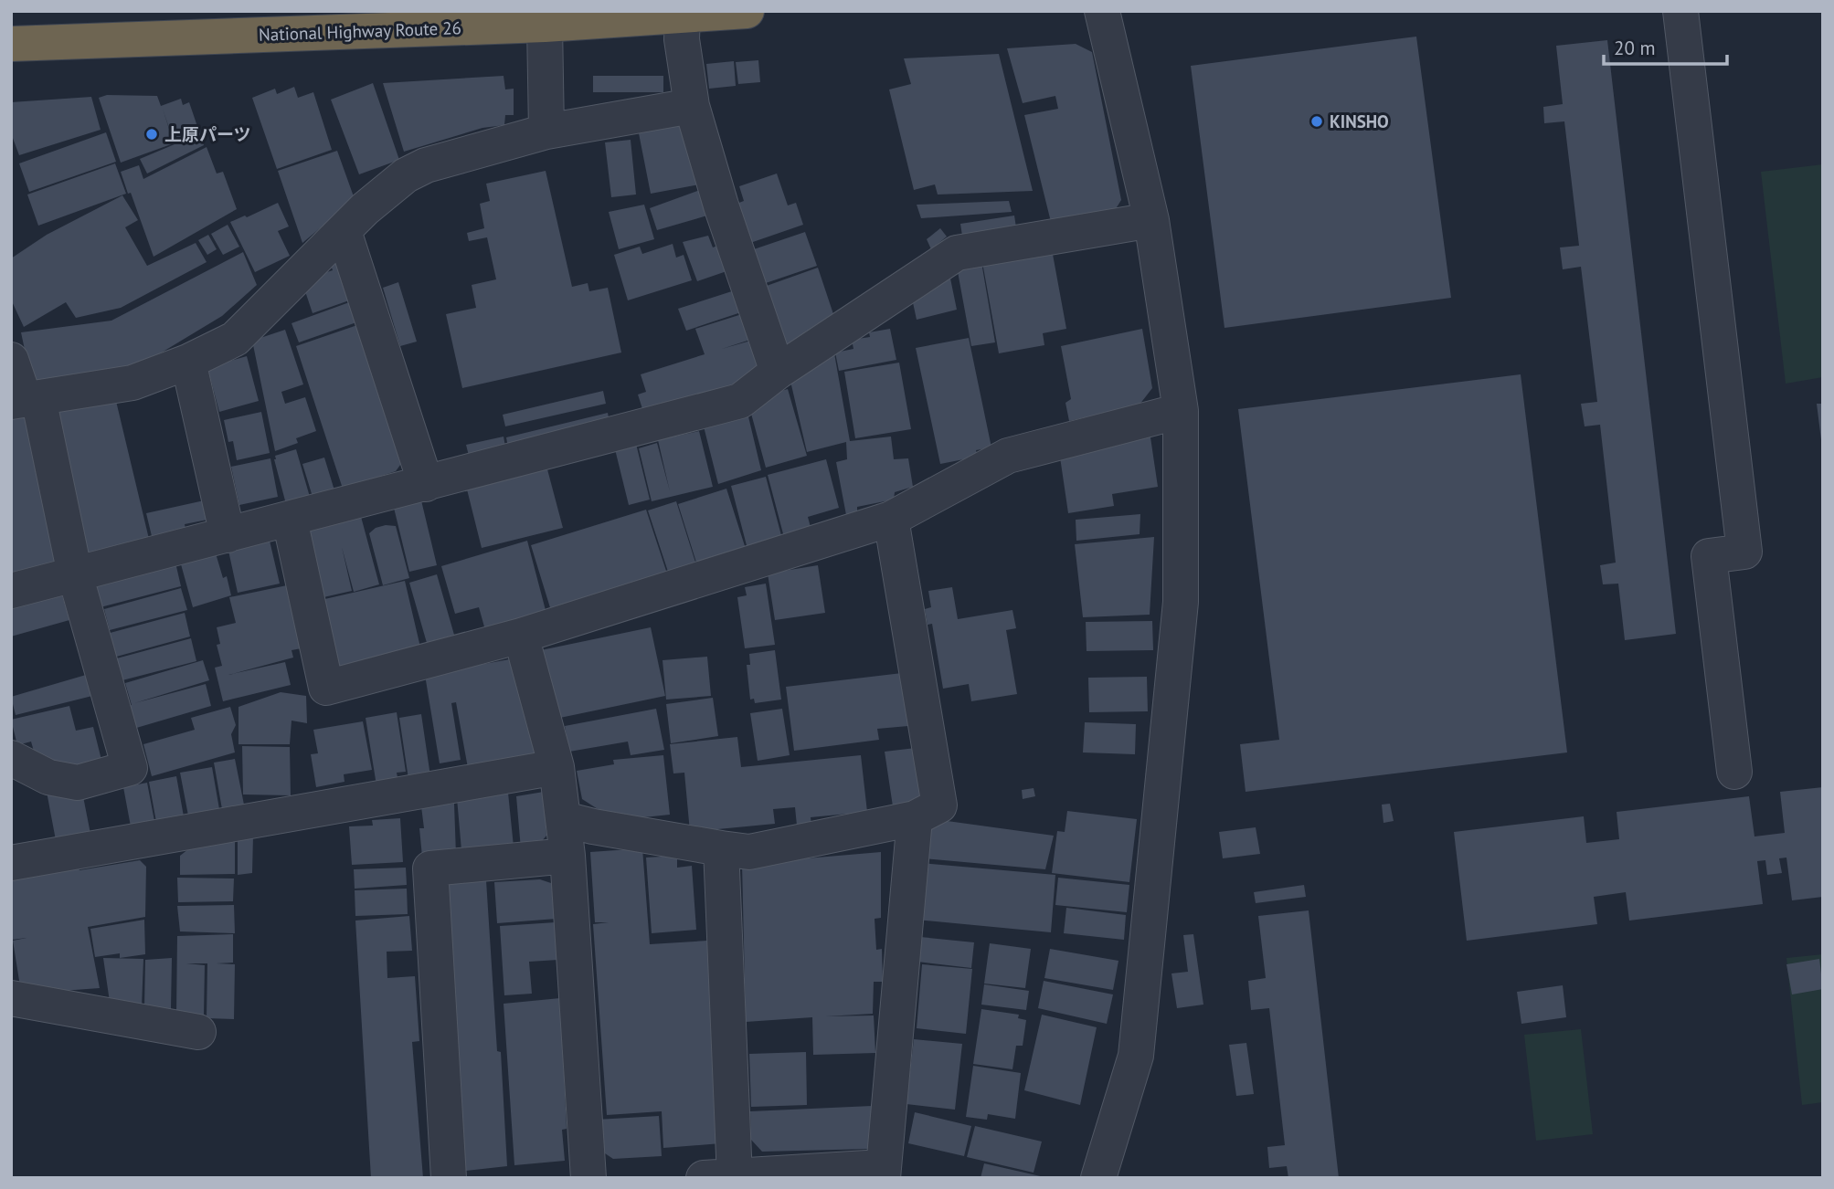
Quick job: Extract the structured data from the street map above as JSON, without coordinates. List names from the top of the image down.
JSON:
{
  "streets": {
    "highway": ["National Highway Route 26"]
  },
  "places": ["KINSHO", "上原パーツ"],
  "scale_bar": "20 m"
}
